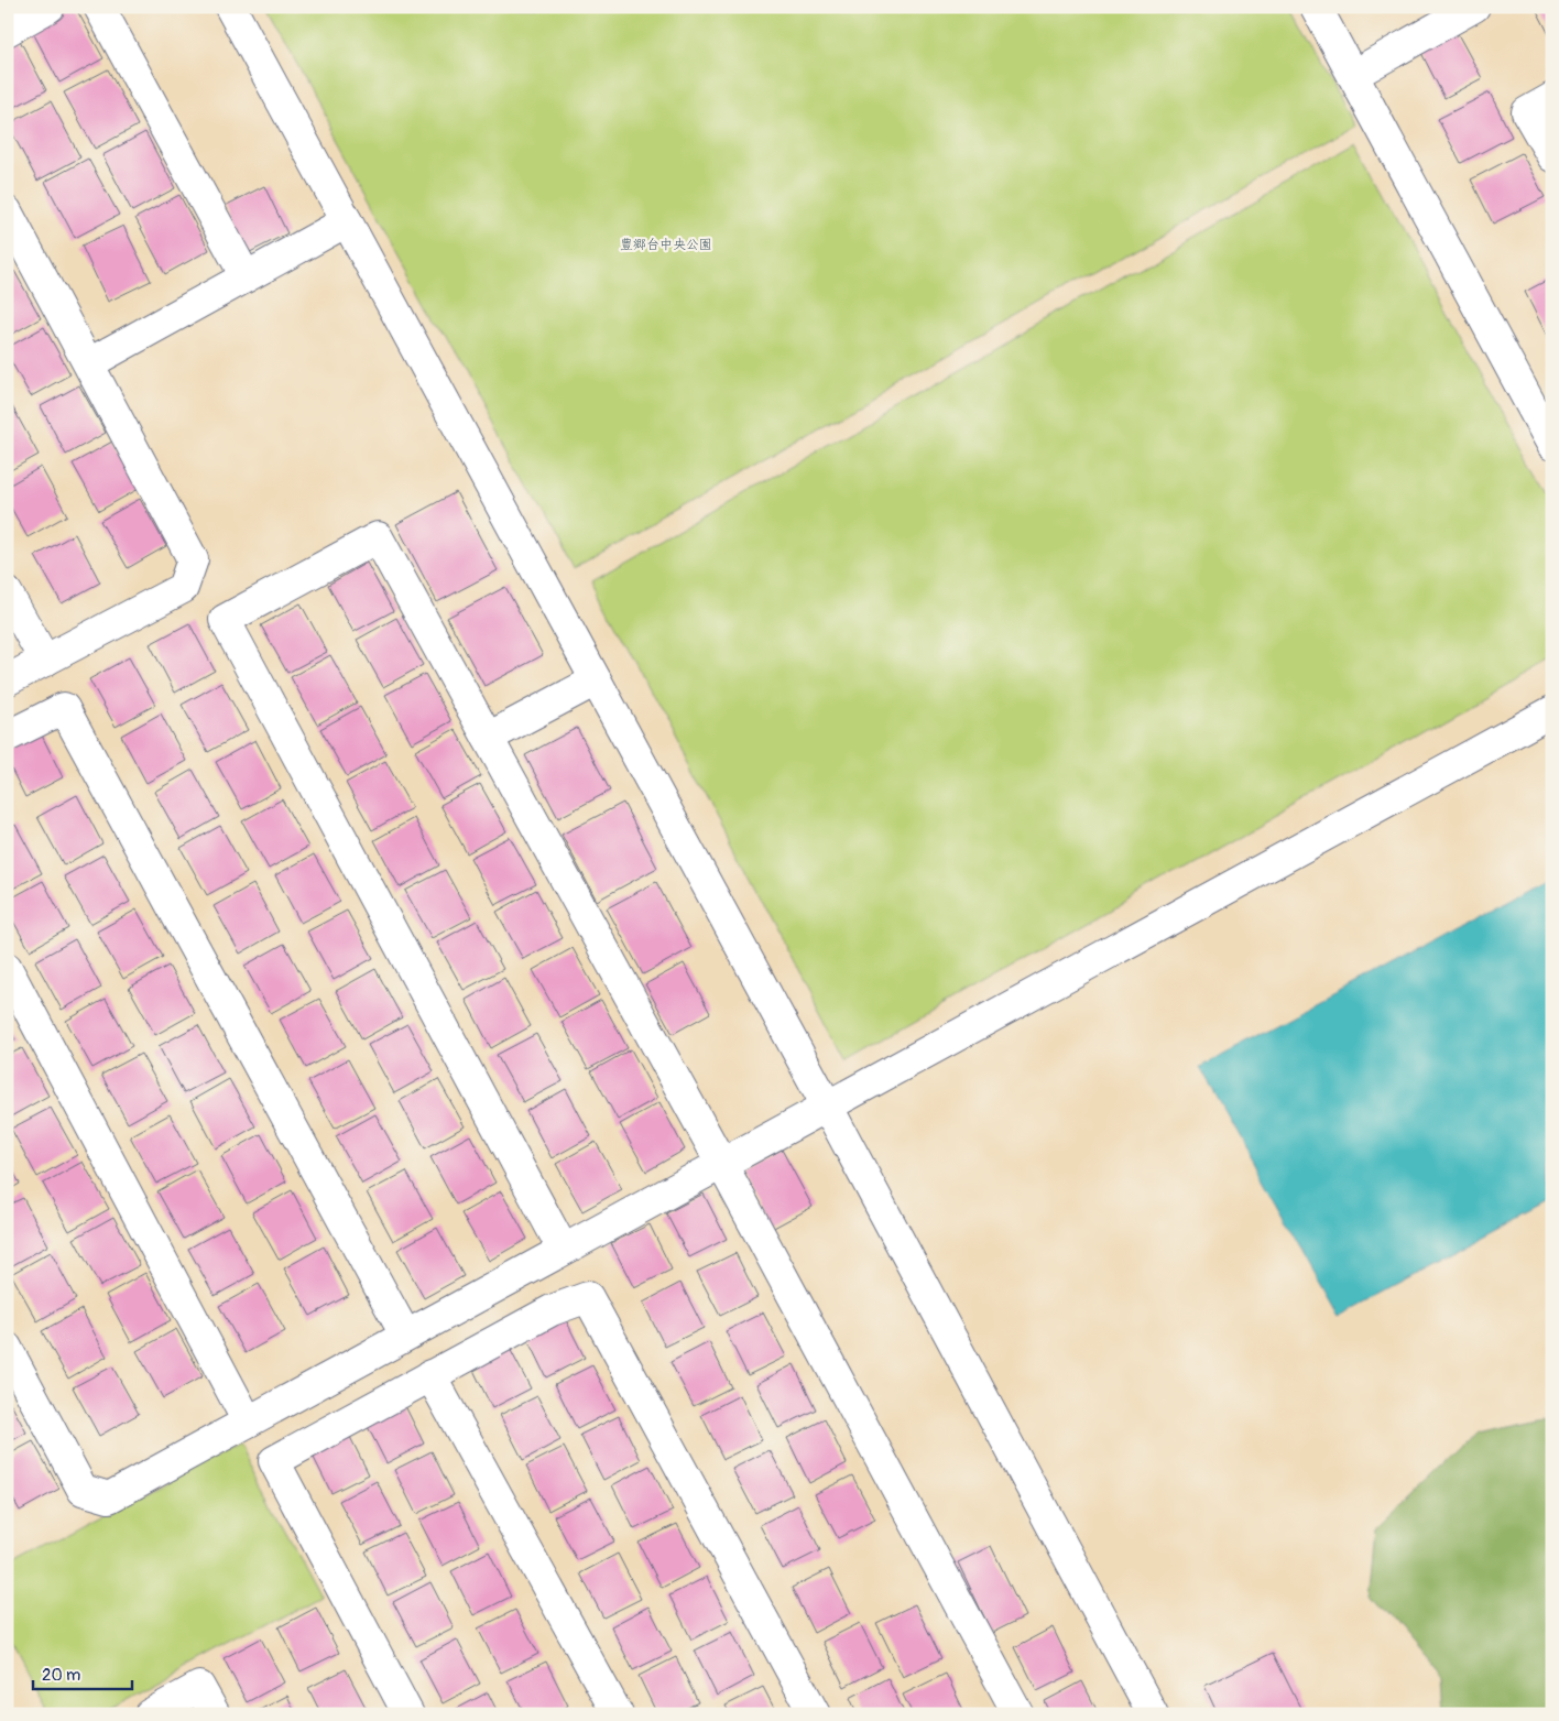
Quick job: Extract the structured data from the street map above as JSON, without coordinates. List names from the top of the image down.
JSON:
{
  "parks": ["豊郷台中央公園"],
  "scale_bar": "20 m"
}
